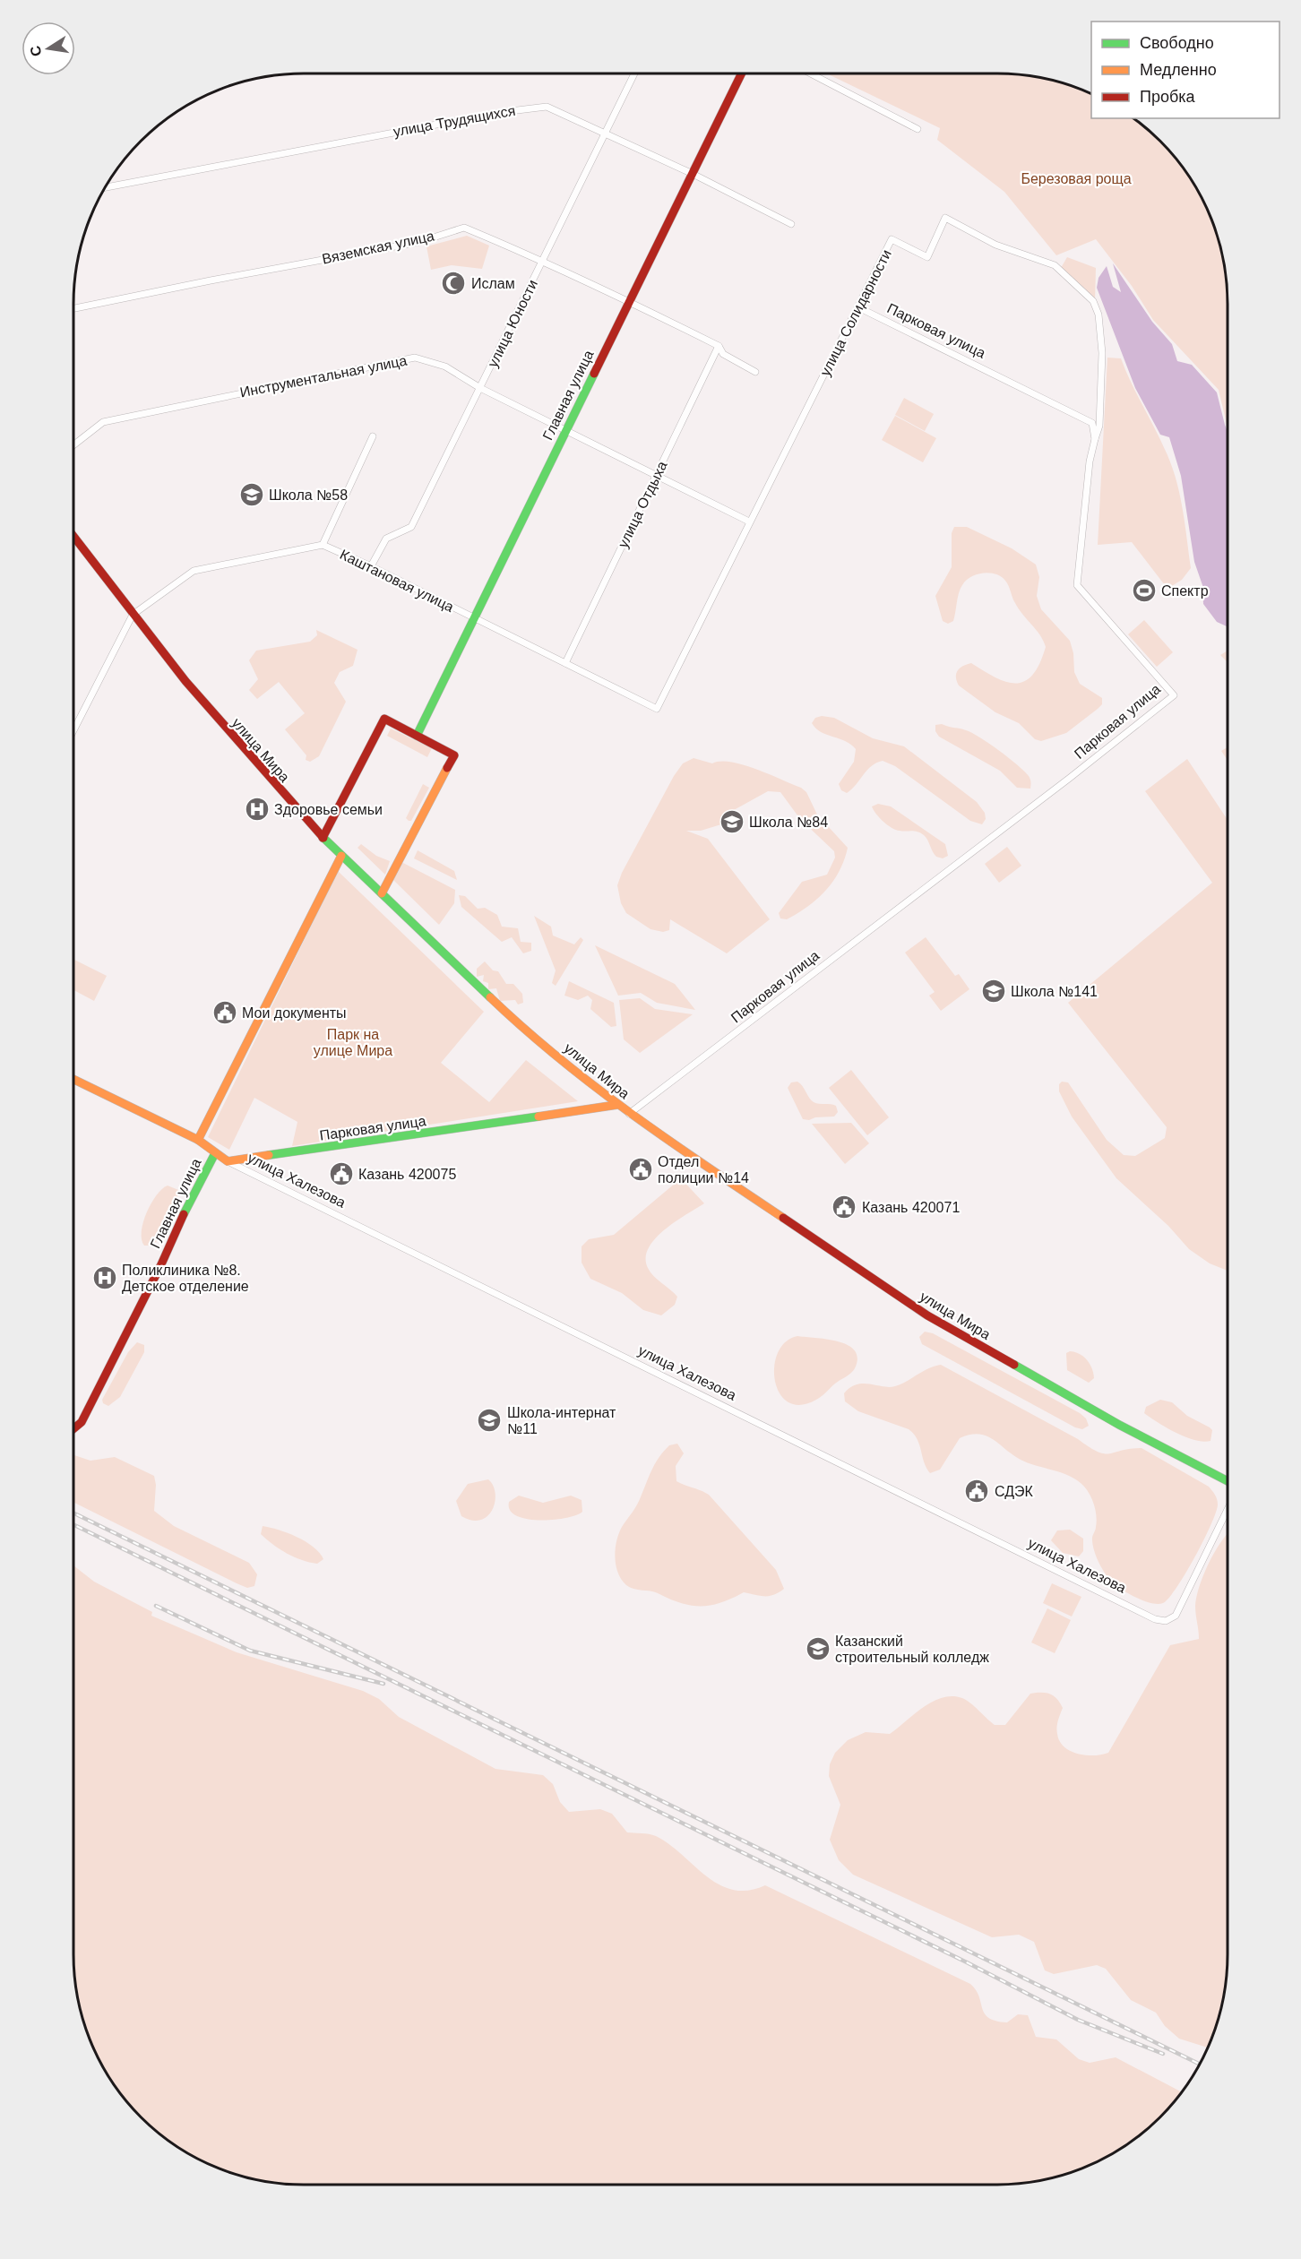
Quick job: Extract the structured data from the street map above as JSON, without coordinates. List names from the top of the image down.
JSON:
{
  "streets": {
    "street": [
      "улица Трудящихся",
      "Вяземская улица",
      "улица Солидарности",
      "улица Юности",
      "Парковая улица",
      "Инструментальная улица",
      "Главная улица",
      "улица Отдыха",
      "Каштановая улица",
      "улица Мира",
      "улица Халезова"
    ]
  },
  "crossings": [
    ["улица Трудящихся", "улица Юности"],
    ["улица Трудящихся", "Главная улица"],
    ["Вяземская улица", "улица Юности"],
    ["Вяземская улица", "Главная улица"],
    ["Вяземская улица", "улица Отдыха"],
    ["улица Солидарности", "Парковая улица"],
    ["улица Солидарности", "Инструментальная улица"],
    ["улица Солидарности", "Каштановая улица"],
    ["улица Юности", "Инструментальная улица"],
    ["улица Юности", "Каштановая улица"],
    ["Парковая улица", "улица Мира"],
    ["Парковая улица", "улица Халезова"],
    ["Инструментальная улица", "Главная улица"],
    ["Инструментальная улица", "улица Отдыха"],
    ["Главная улица", "Каштановая улица"],
    ["Главная улица", "улица Мира"],
    ["Главная улица", "улица Халезова"],
    ["улица Отдыха", "Каштановая улица"],
    ["Каштановая улица", "улица Мира"]
  ],
  "parks": ["Березовая роща", "Парк на улице Мира"],
  "places": {
    "mosque": ["Ислам"],
    "school or university": [
      "Школа №58",
      "Школа №84",
      "Школа №141",
      "Школа-интернат №11",
      "Казанский строительный колледж"
    ],
    "sports": ["Спектр"],
    "hospital": ["Здоровье семьи", "Поликлиника №8. Детское отделение"],
    "public building": [
      "Мои документы",
      "Отдел полиции №14",
      "Казань 420075",
      "Казань 420071",
      "СДЭК"
    ]
  },
  "legend": ["Свободно", "Медленно", "Пробка"],
  "north": "left"
}
